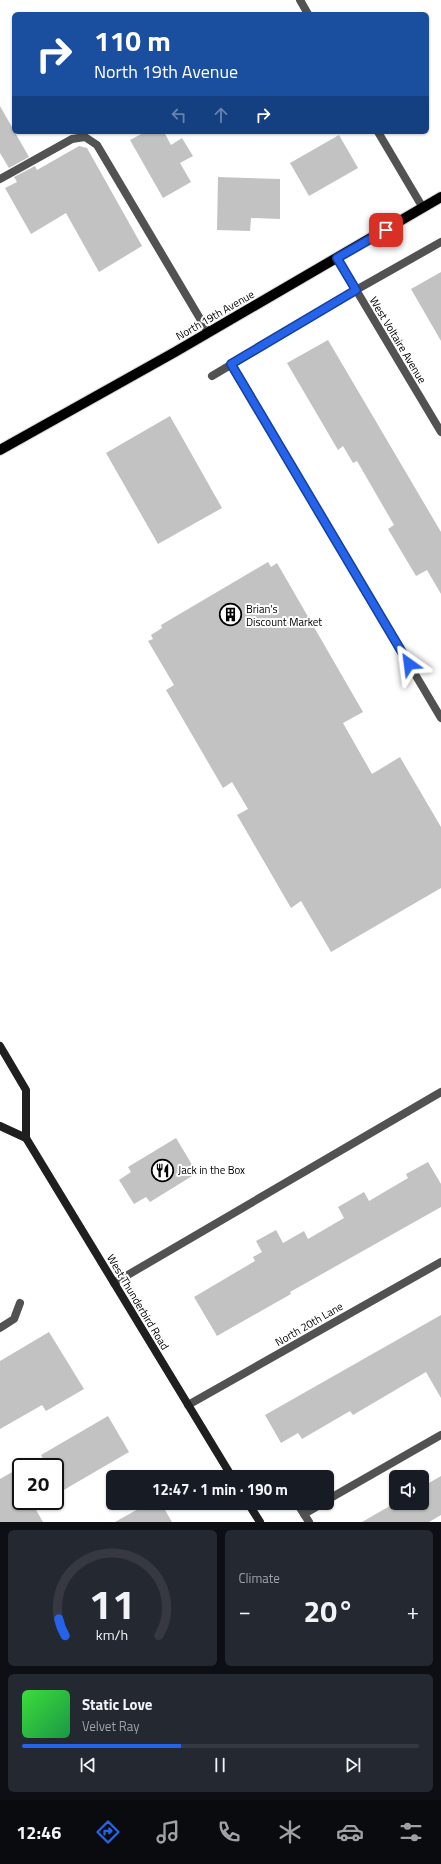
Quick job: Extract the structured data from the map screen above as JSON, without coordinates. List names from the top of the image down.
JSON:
{
  "streets": {
    "main road": ["North 19th Avenue", "West Thunderbird Road"],
    "street": ["West Voltaire Avenue", "North 20th Lane"]
  },
  "crossings": [
    ["North 19th Avenue", "West Voltaire Avenue"],
    ["West Thunderbird Road", "North 20th Lane"]
  ],
  "places": {
    "building": ["Brian's Discount Market"],
    "restaurant": ["Jack in the Box"]
  },
  "page": {
    "turn": ["110 m", "North 19th Avenue"],
    "limit": "20",
    "trip": "12:47 · 1 min · 190 m",
    "tile": "Climate",
    "heat": ["−", "20°", "+"],
    "song": ["Static Love", "Velvet Ray"],
    "tabs": "12:46",
    "gauge": ["11", "km/h"]
  }
}
